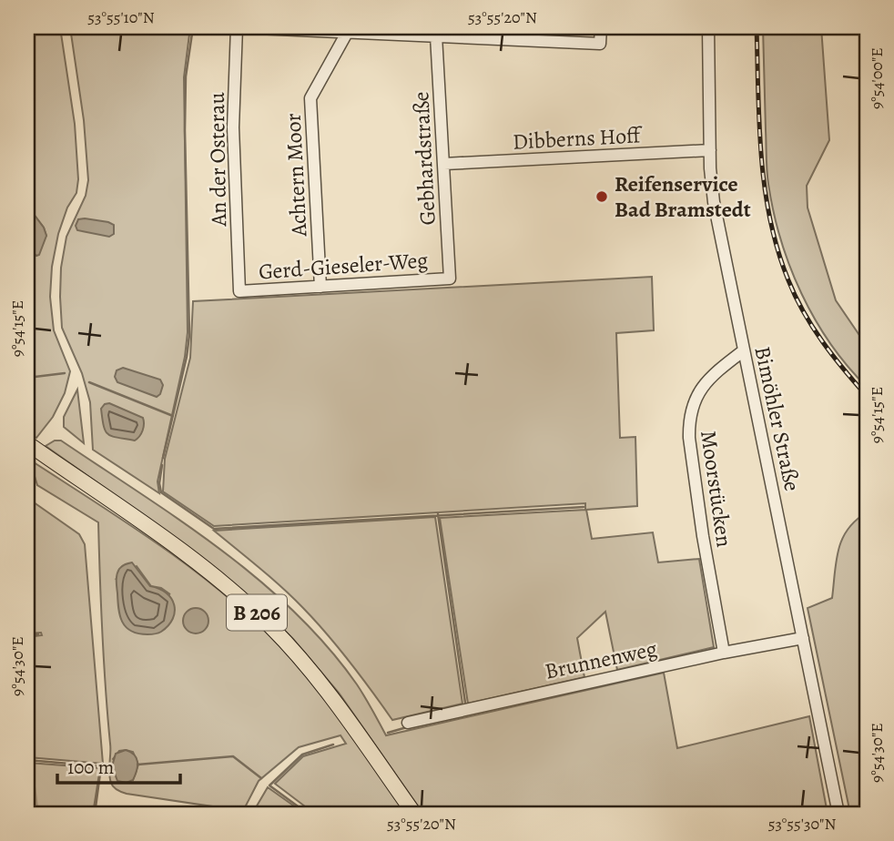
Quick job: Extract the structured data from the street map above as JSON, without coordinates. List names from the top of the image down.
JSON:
{
  "streets": {
    "main road": ["B 206"],
    "street": [
      "Dibberns Hoff",
      "Gebhardstraße",
      "An der Osterau",
      "Achtern Moor",
      "Gerd-Gieseler-Weg",
      "Bimöhler Straße",
      "Moorstücken",
      "Brunnenweg"
    ]
  },
  "crossings": [
    ["Dibberns Hoff", "Gebhardstraße"],
    ["Dibberns Hoff", "Bimöhler Straße"],
    ["Gebhardstraße", "Gerd-Gieseler-Weg"],
    ["An der Osterau", "Gerd-Gieseler-Weg"],
    ["Achtern Moor", "Gerd-Gieseler-Weg"],
    ["Bimöhler Straße", "Moorstücken"],
    ["Bimöhler Straße", "Brunnenweg"],
    ["Moorstücken", "Brunnenweg"]
  ],
  "places": ["Reifenservice Bad Bramstedt"],
  "scale_bar": "100 m",
  "coordinates": [
    "53°55'10\"N",
    "53°55'20\"N",
    "9°54'00\"E",
    "9°54'15\"E",
    "9°54'30\"E",
    "53°55'30\"N"
  ]
}
